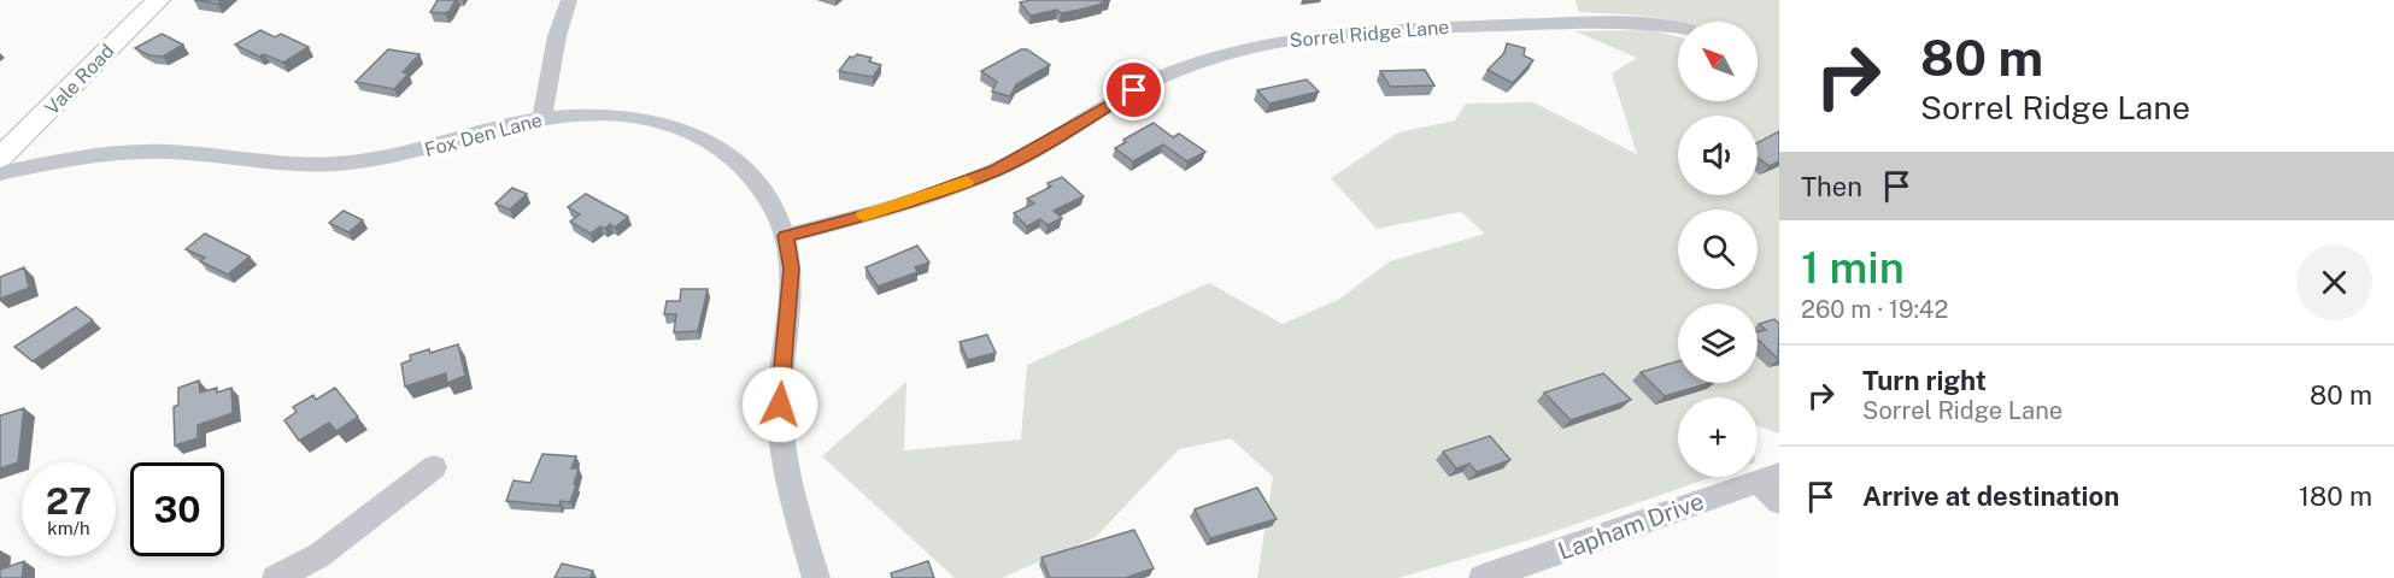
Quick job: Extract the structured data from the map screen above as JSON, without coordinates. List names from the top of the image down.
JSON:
{
  "streets": {
    "main road": ["Vale Road"],
    "street": ["Sorrel Ridge Lane", "Fox Den Lane", "Lapham Drive"]
  },
  "crossings": [
    ["Sorrel Ridge Lane", "Fox Den Lane"]
  ],
  "north": "top left",
  "page": {
    "turn": ["80 m", "Sorrel Ridge Lane"],
    "map_buttons": "+",
    "then": "Then",
    "heading": ["1 min", "260 m · 19:42"],
    "list": [
      {
        "name": "Turn right",
        "note": "Sorrel Ridge Lane",
        "value": "80 m"
      },
      {
        "name": "Arrive at destination",
        "value": "180 m"
      }
    ],
    "speed": "27 km/h",
    "limit": "30"
  }
}
